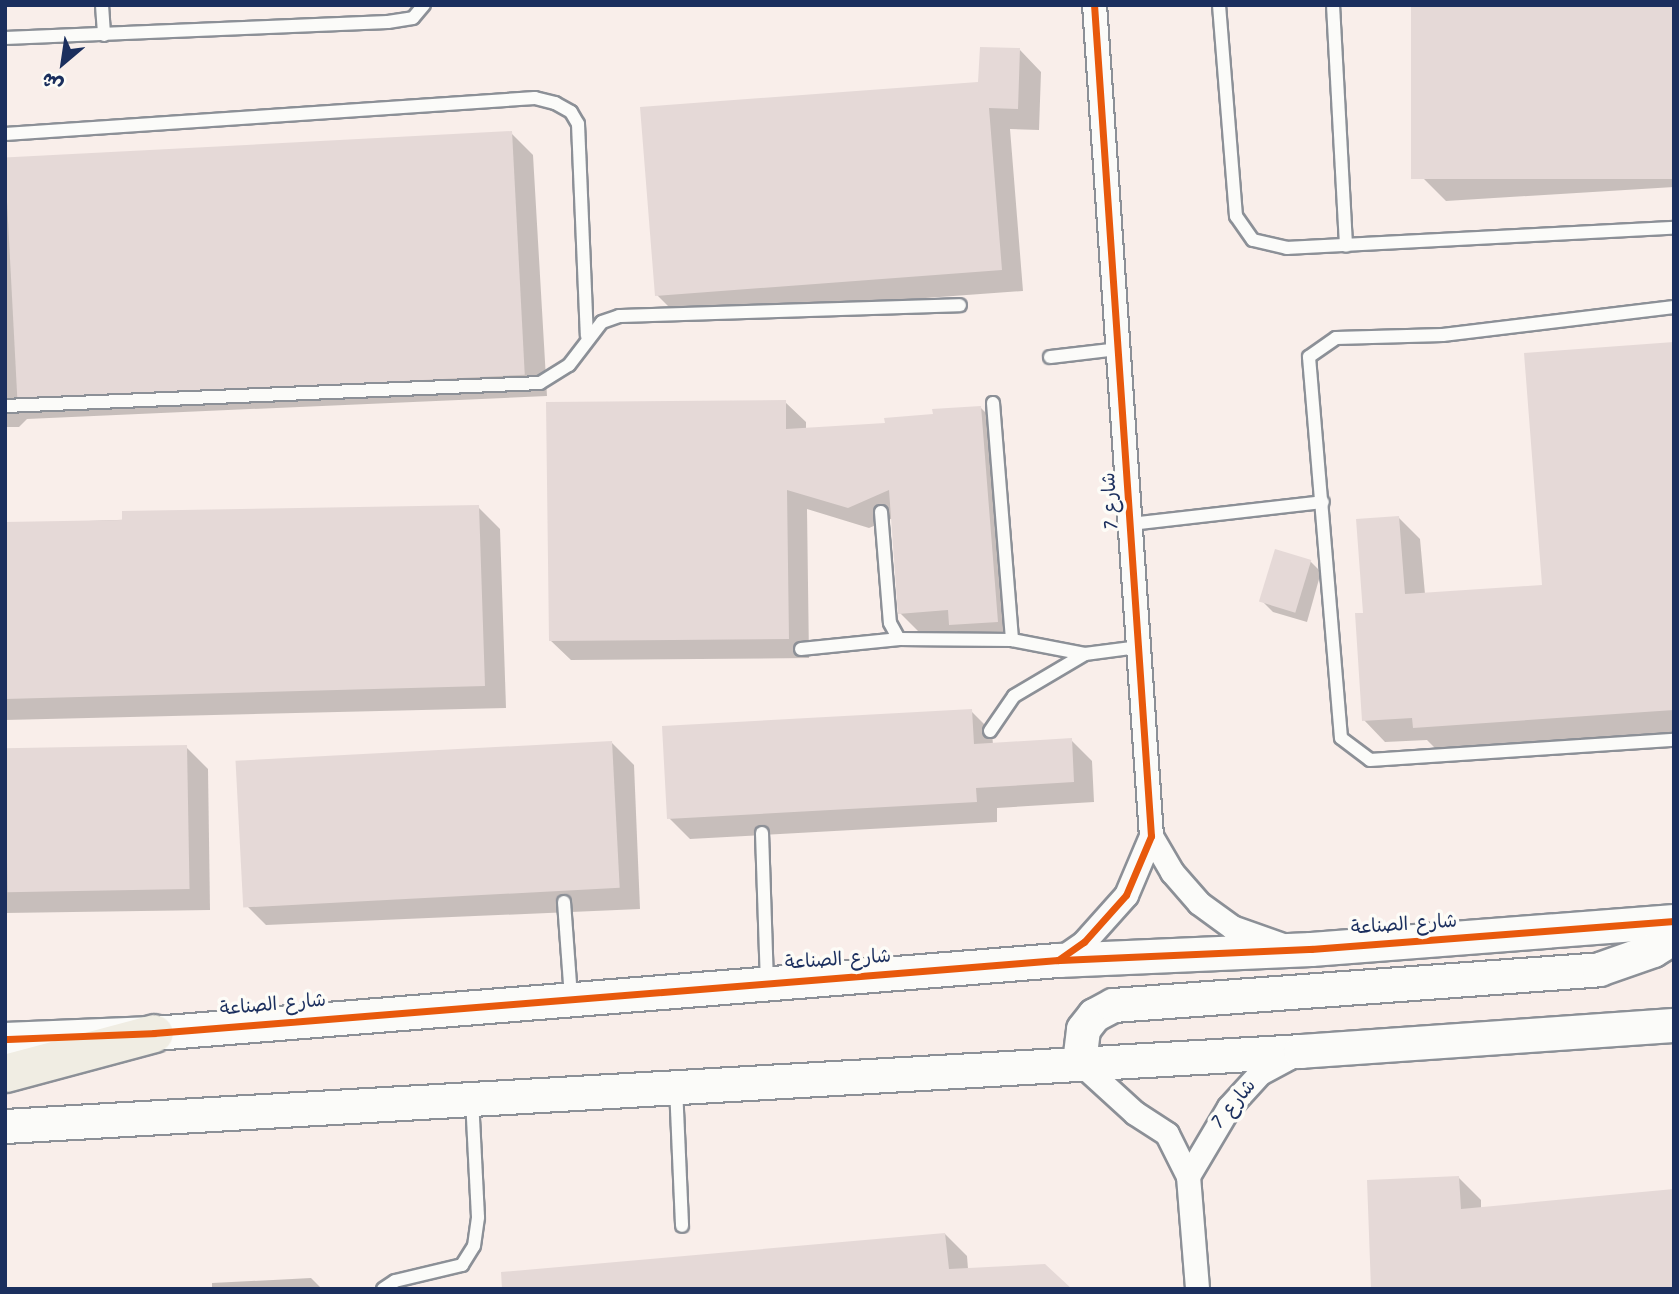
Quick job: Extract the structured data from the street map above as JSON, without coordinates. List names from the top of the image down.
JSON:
{
  "streets": {
    "street": ["شارع 7", "شارع الصناعة"]
  },
  "crossings": [
    ["شارع 7", "شارع الصناعة"]
  ],
  "north": "bottom left"
}
